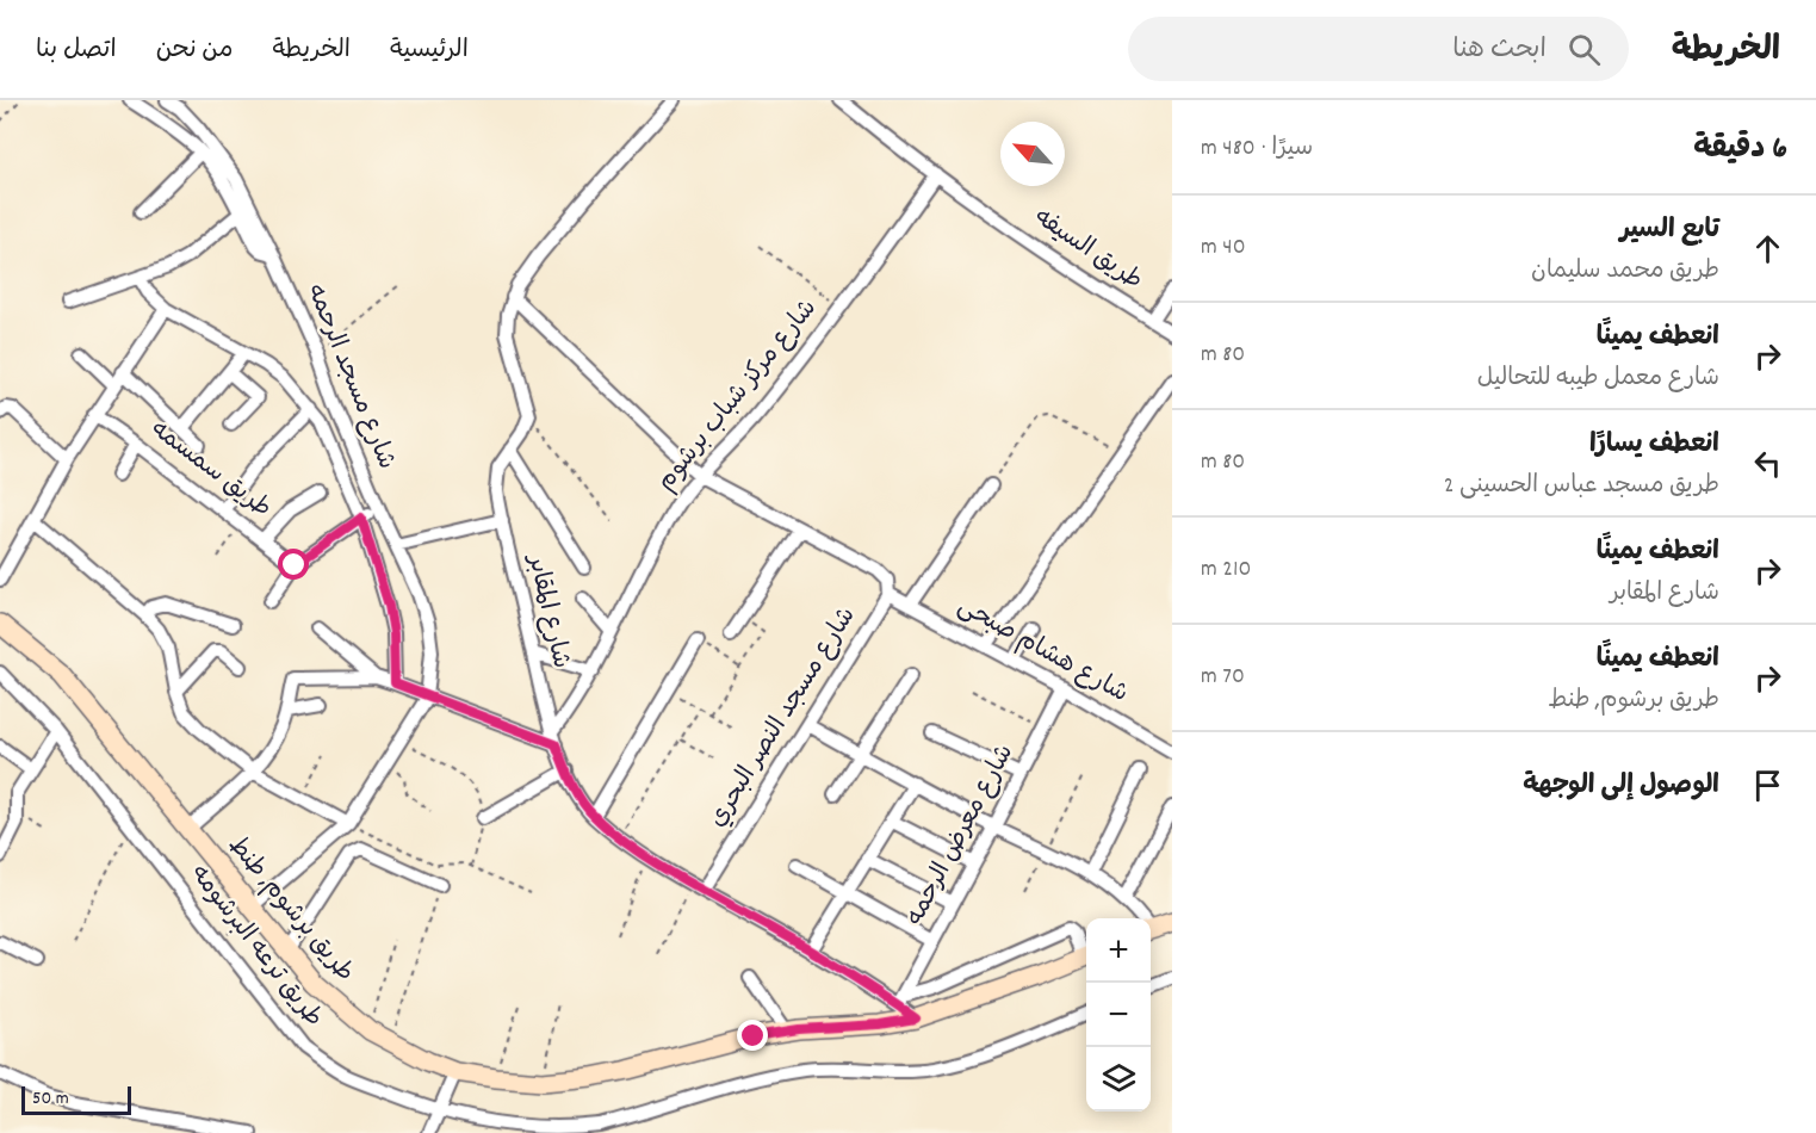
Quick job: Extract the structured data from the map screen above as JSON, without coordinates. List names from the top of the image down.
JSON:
{
  "streets": {
    "main road": ["طريق برشوم, طنط"],
    "street": [
      "طريق السيفه",
      "شارع مسجد الرحمه",
      "شارع مركز شباب برشوم",
      "طريق سمسمه",
      "شارع المقابر",
      "شارع هشام صبحى",
      "شارع مسجد النصر البحري",
      "شارع معرض الرحمه",
      "طريق ترعه البرشومه"
    ]
  },
  "crossings": [
    ["طريق السيفه", "شارع مركز شباب برشوم"],
    ["شارع مركز شباب برشوم", "شارع المقابر"],
    ["شارع المقابر", "شارع مسجد النصر البحري"],
    ["شارع المقابر", "شارع معرض الرحمه"],
    ["شارع المقابر", "طريق برشوم, طنط"],
    ["شارع هشام صبحى", "شارع مسجد النصر البحري"],
    ["شارع هشام صبحى", "شارع معرض الرحمه"]
  ],
  "scale_bar": "50 m",
  "north": "top left",
  "page": {
    "header": "الخريطة",
    "search": "ابحث هنا",
    "nav": [
      "الرئيسية",
      "الخريطة",
      "من نحن",
      "اتصل بنا"
    ],
    "heading": ["6 دقيقة", "سيرًا · 480 m"],
    "list": [
      ["تابع السير", "طريق محمد سليمان", "40 m"],
      ["انعطف يمينًا", "شارع معمل طيبه للتحاليل", "80 m"],
      ["انعطف يسارًا", "طريق مسجد عباس الحسينى 2", "80 m"],
      ["انعطف يمينًا", "شارع المقابر", "210 m"],
      ["انعطف يمينًا", "طريق برشوم, طنط", "70 m"],
      "الوصول إلى الوجهة"
    ],
    "map_buttons": ["+", "−"],
    "scale": "50 m"
  }
}
